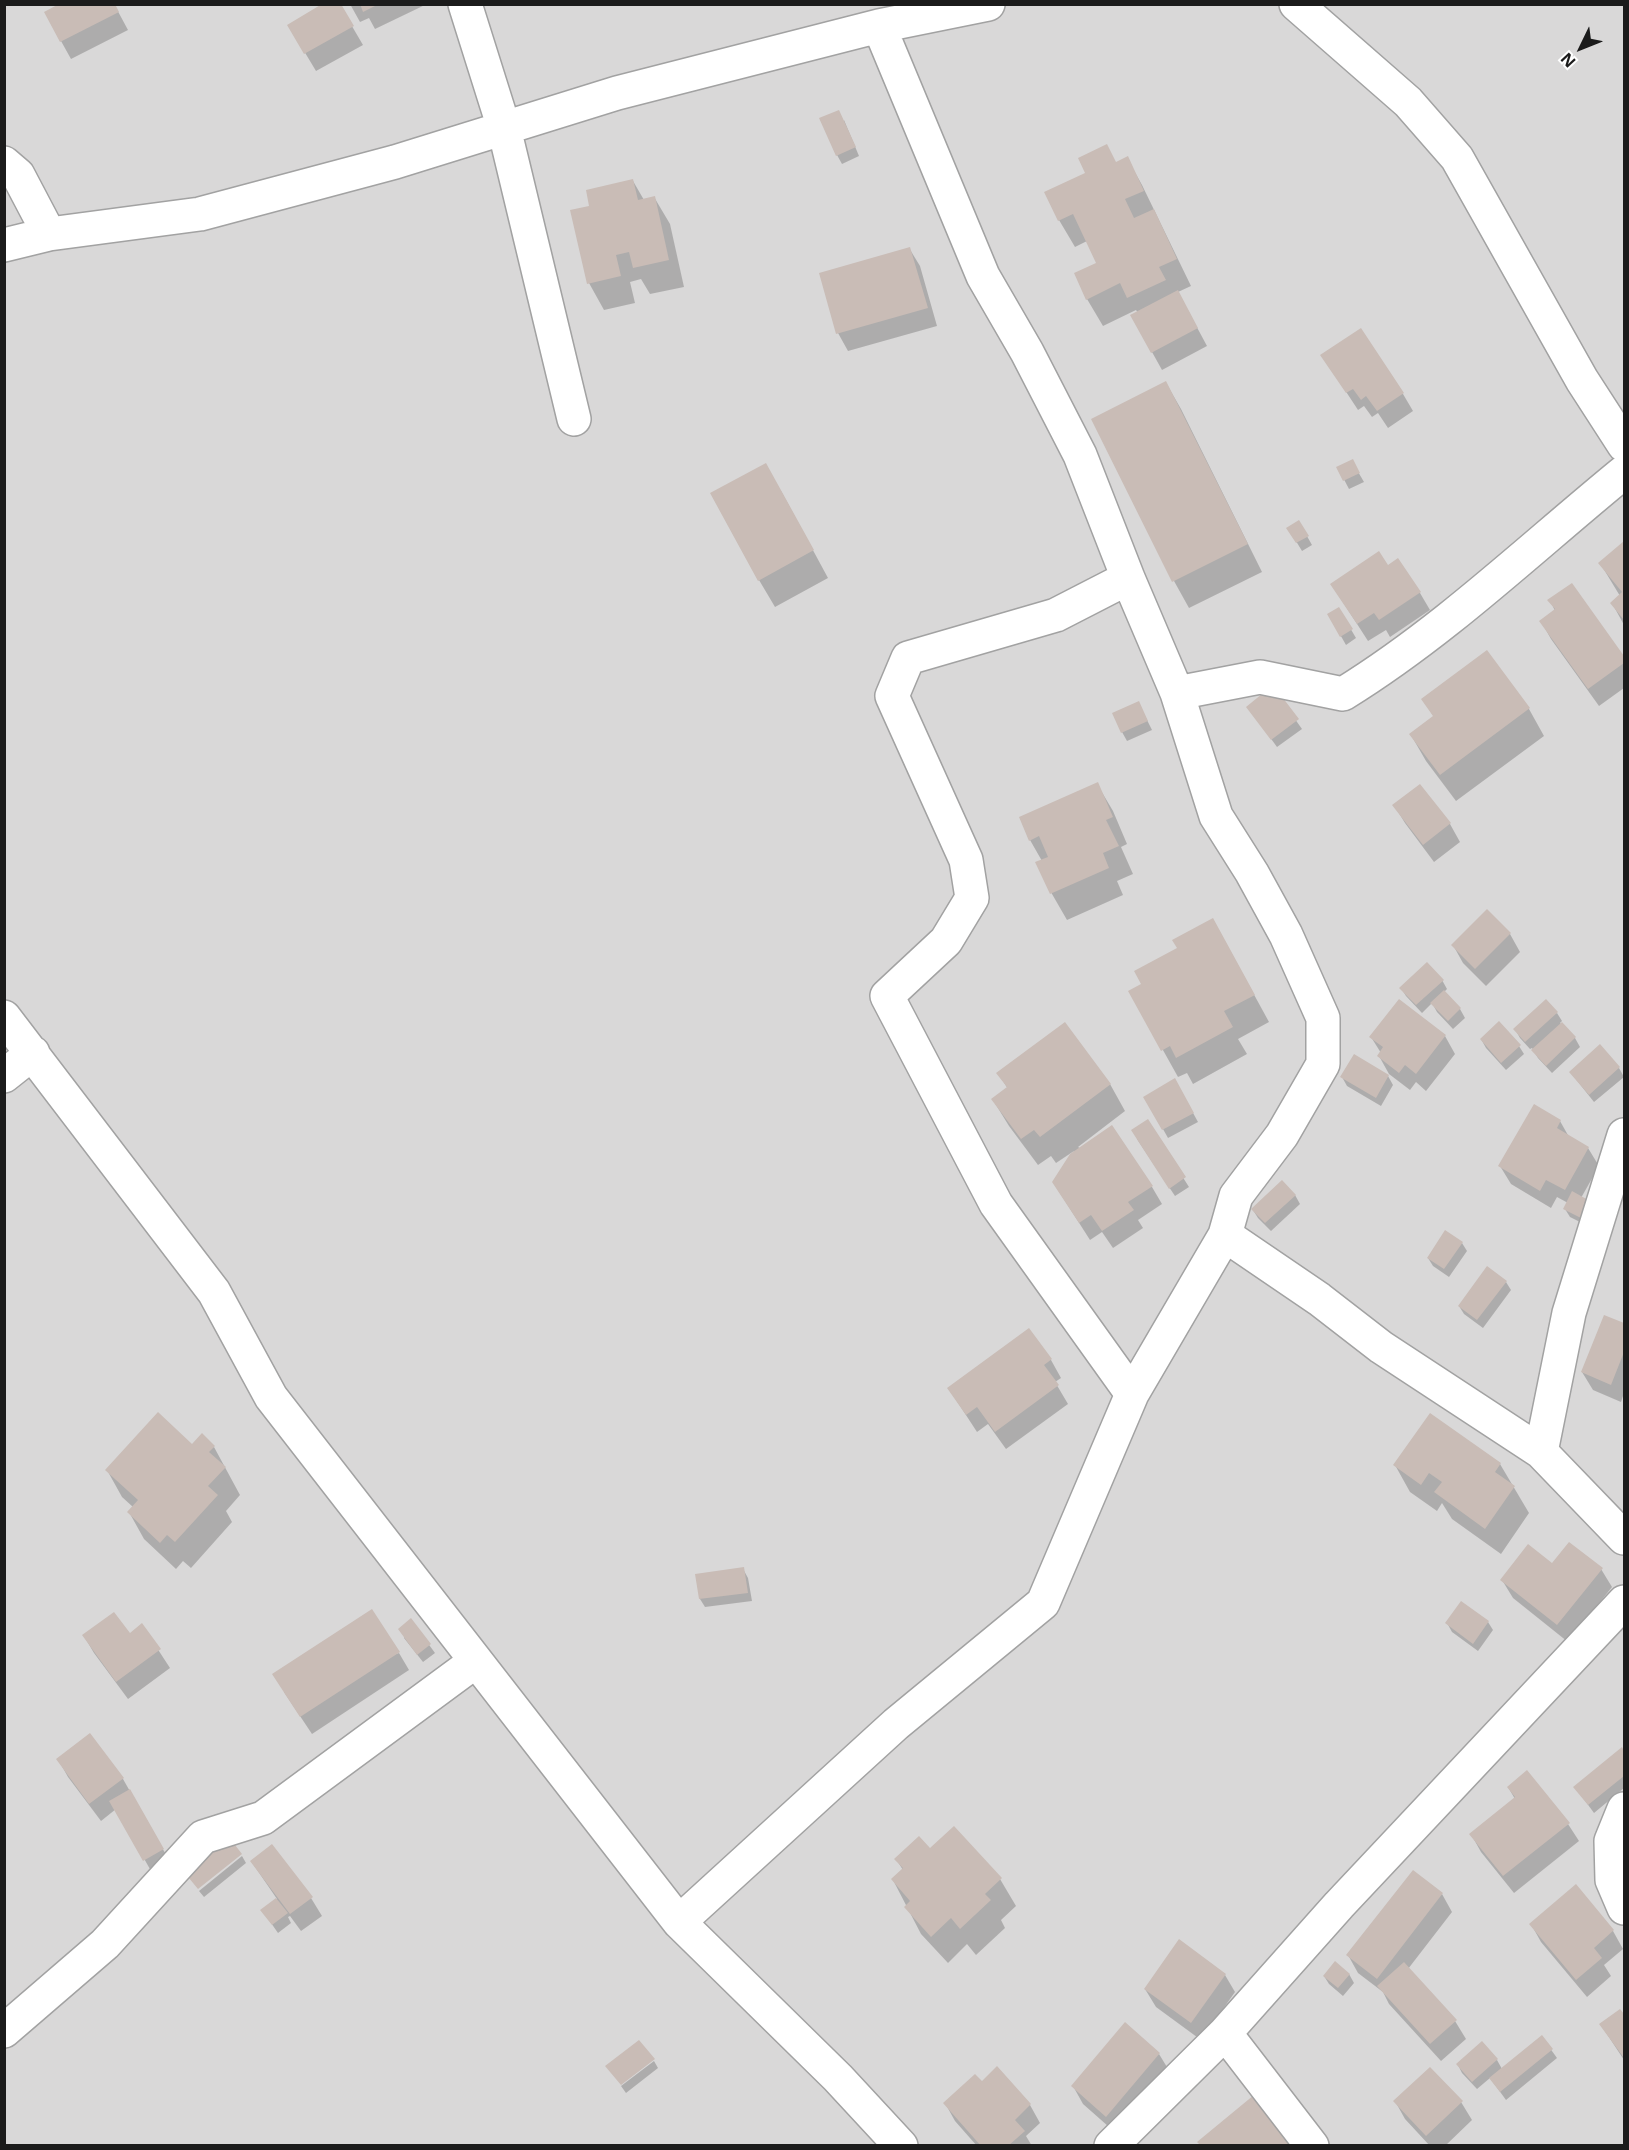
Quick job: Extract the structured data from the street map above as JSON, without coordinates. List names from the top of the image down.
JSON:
{
  "north": "bottom left"
}
